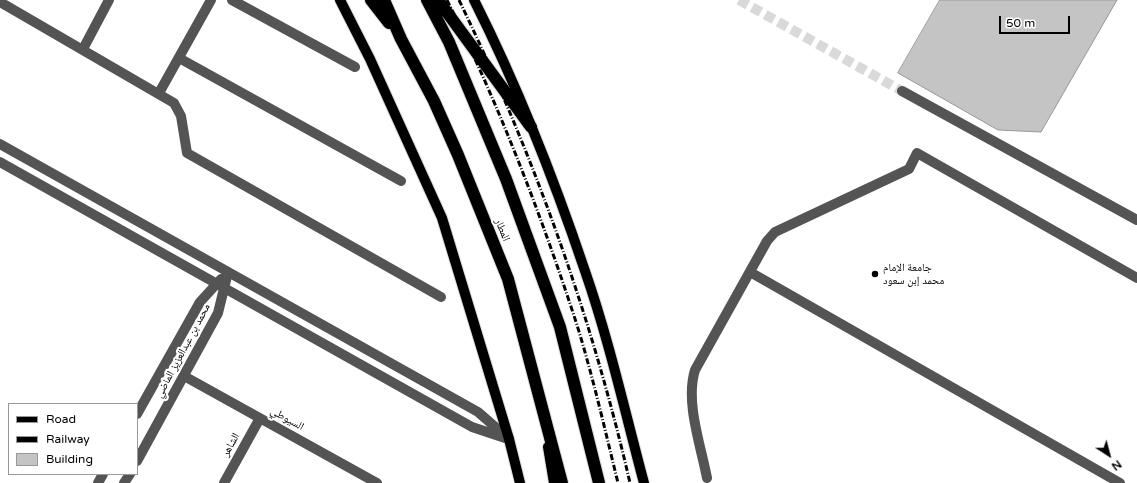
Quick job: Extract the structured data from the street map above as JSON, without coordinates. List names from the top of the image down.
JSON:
{
  "streets": {
    "highway": ["المطار"],
    "street": ["محمد بن عبدالعزيز الماضي", "السيوطي", "الشاهر"]
  },
  "crossings": [
    ["محمد بن عبدالعزيز الماضي", "السيوطي"],
    ["السيوطي", "الشاهر"]
  ],
  "places": ["جامعة الإمام محمد إبن سعود"],
  "legend": ["Road", "Railway", "Building"],
  "scale_bar": "50 m",
  "north": "bottom right"
}
